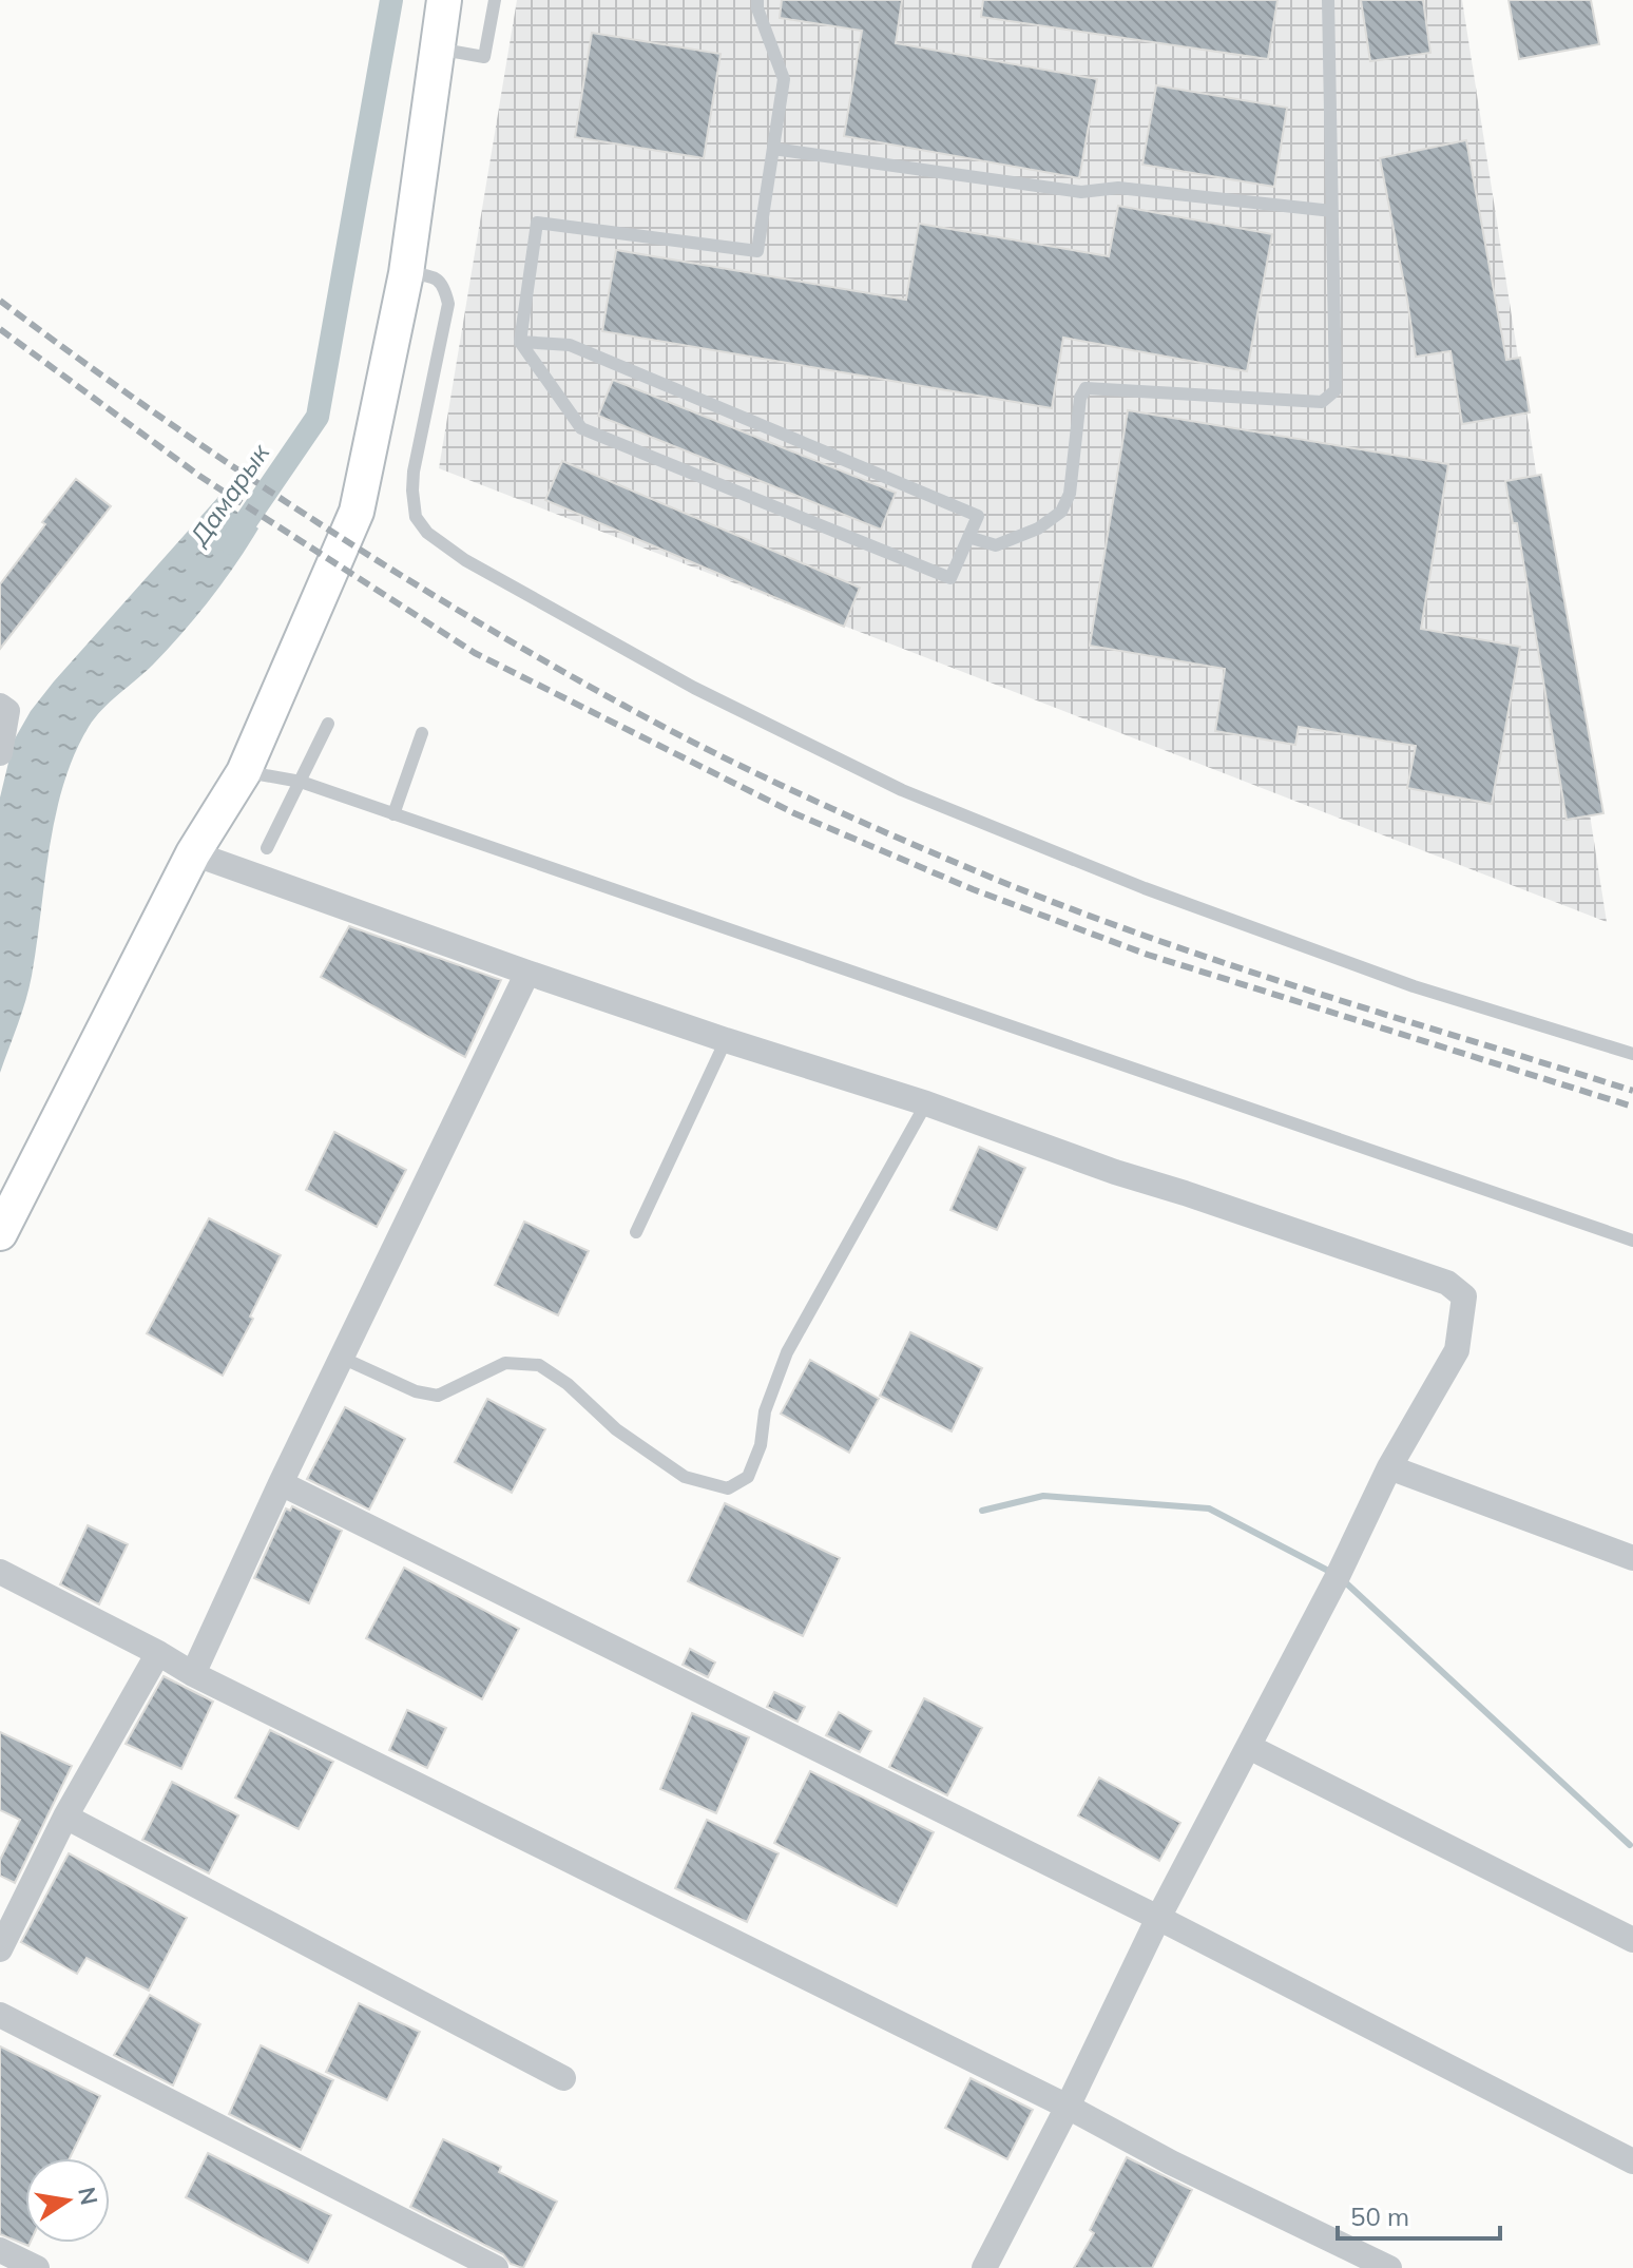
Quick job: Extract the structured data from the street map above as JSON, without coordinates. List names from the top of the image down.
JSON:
{
  "water": ["Дамарык"],
  "scale_bar": "50 m",
  "north": "right"
}
